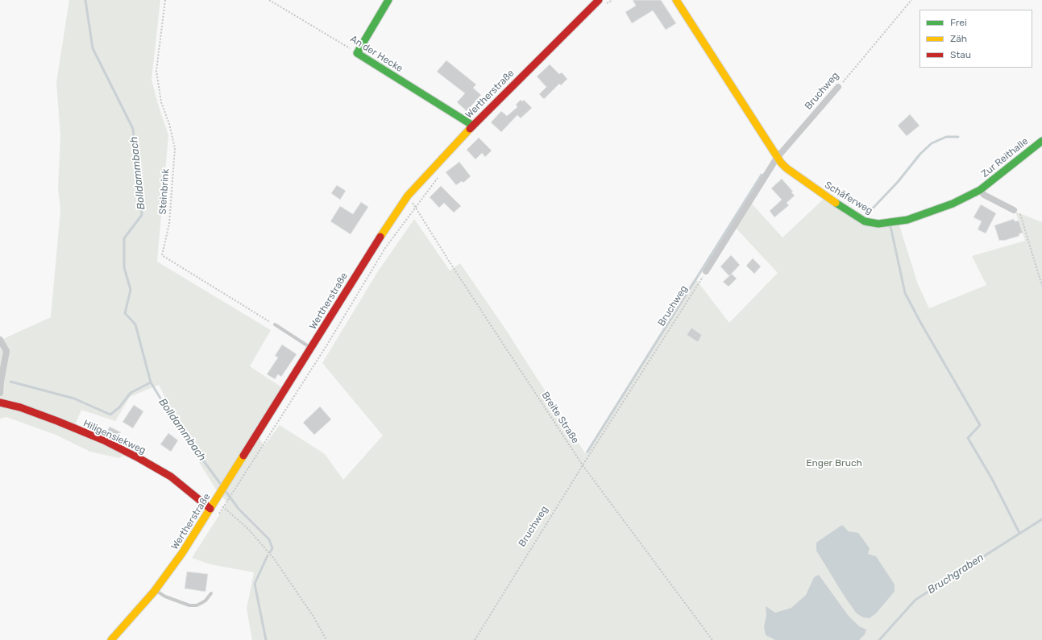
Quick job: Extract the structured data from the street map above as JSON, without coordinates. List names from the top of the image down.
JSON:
{
  "streets": {
    "street": [
      "An der Hecke",
      "Bruchweg",
      "Wertherstraße",
      "Zur Reithalle",
      "Schäferweg",
      "Hiligensiekweg"
    ],
    "path": ["Steinbrink", "Breite Straße"]
  },
  "crossings": [
    ["An der Hecke", "Wertherstraße"],
    ["Bruchweg", "Schäferweg"],
    ["Bruchweg", "Breite Straße"],
    ["Wertherstraße", "Breite Straße"],
    ["Wertherstraße", "Hiligensiekweg"],
    ["Zur Reithalle", "Schäferweg"]
  ],
  "water": ["Bolldammbach", "Bruchgraben"],
  "parks": ["Enger Bruch"],
  "legend": ["Frei", "Zäh", "Stau"]
}
